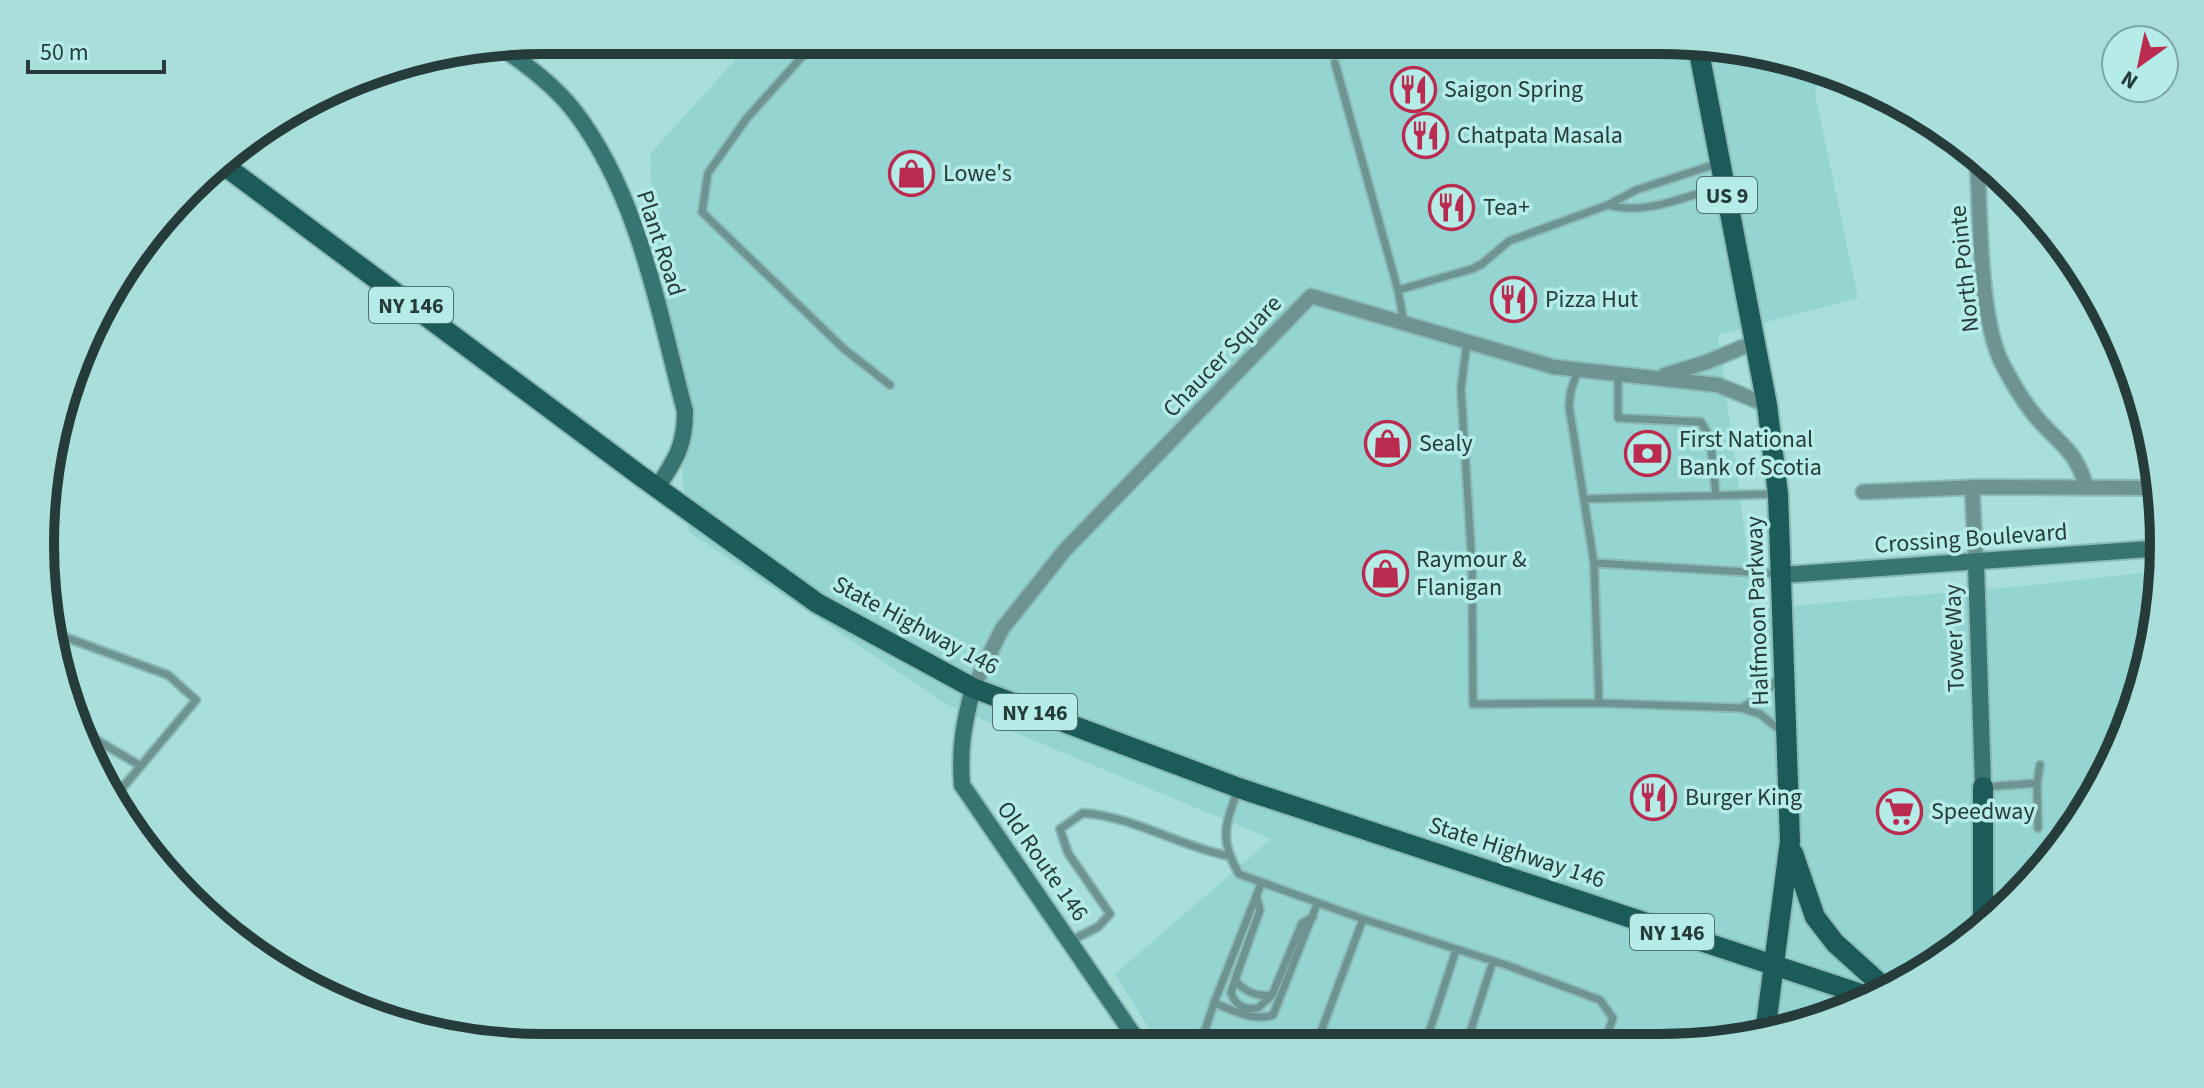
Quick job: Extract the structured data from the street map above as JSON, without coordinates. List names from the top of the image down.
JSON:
{
  "streets": {
    "main road": [
      "US 9",
      "NY 146",
      "Halfmoon Parkway",
      "State Highway 146"
    ],
    "street": [
      "Plant Road",
      "North Pointe",
      "Chaucer Square",
      "Crossing Boulevard",
      "Tower Way",
      "Old Route 146"
    ]
  },
  "crossings": [
    ["Plant Road", "State Highway 146"],
    ["Chaucer Square", "Halfmoon Parkway"],
    ["Chaucer Square", "State Highway 146"],
    ["Chaucer Square", "Old Route 146"],
    ["Crossing Boulevard", "Halfmoon Parkway"],
    ["Crossing Boulevard", "Tower Way"],
    ["Halfmoon Parkway", "State Highway 146"],
    ["State Highway 146", "Old Route 146"]
  ],
  "places": {
    "restaurant": [
      "Saigon Spring",
      "Chatpata Masala",
      "Tea+",
      "Pizza Hut",
      "Burger King"
    ],
    "shop": ["Lowe's", "Sealy", "Raymour & Flanigan"],
    "bank": ["First National Bank of Scotia"],
    "supermarket": ["Speedway"]
  },
  "scale_bar": "50 m",
  "north": "bottom left"
}
